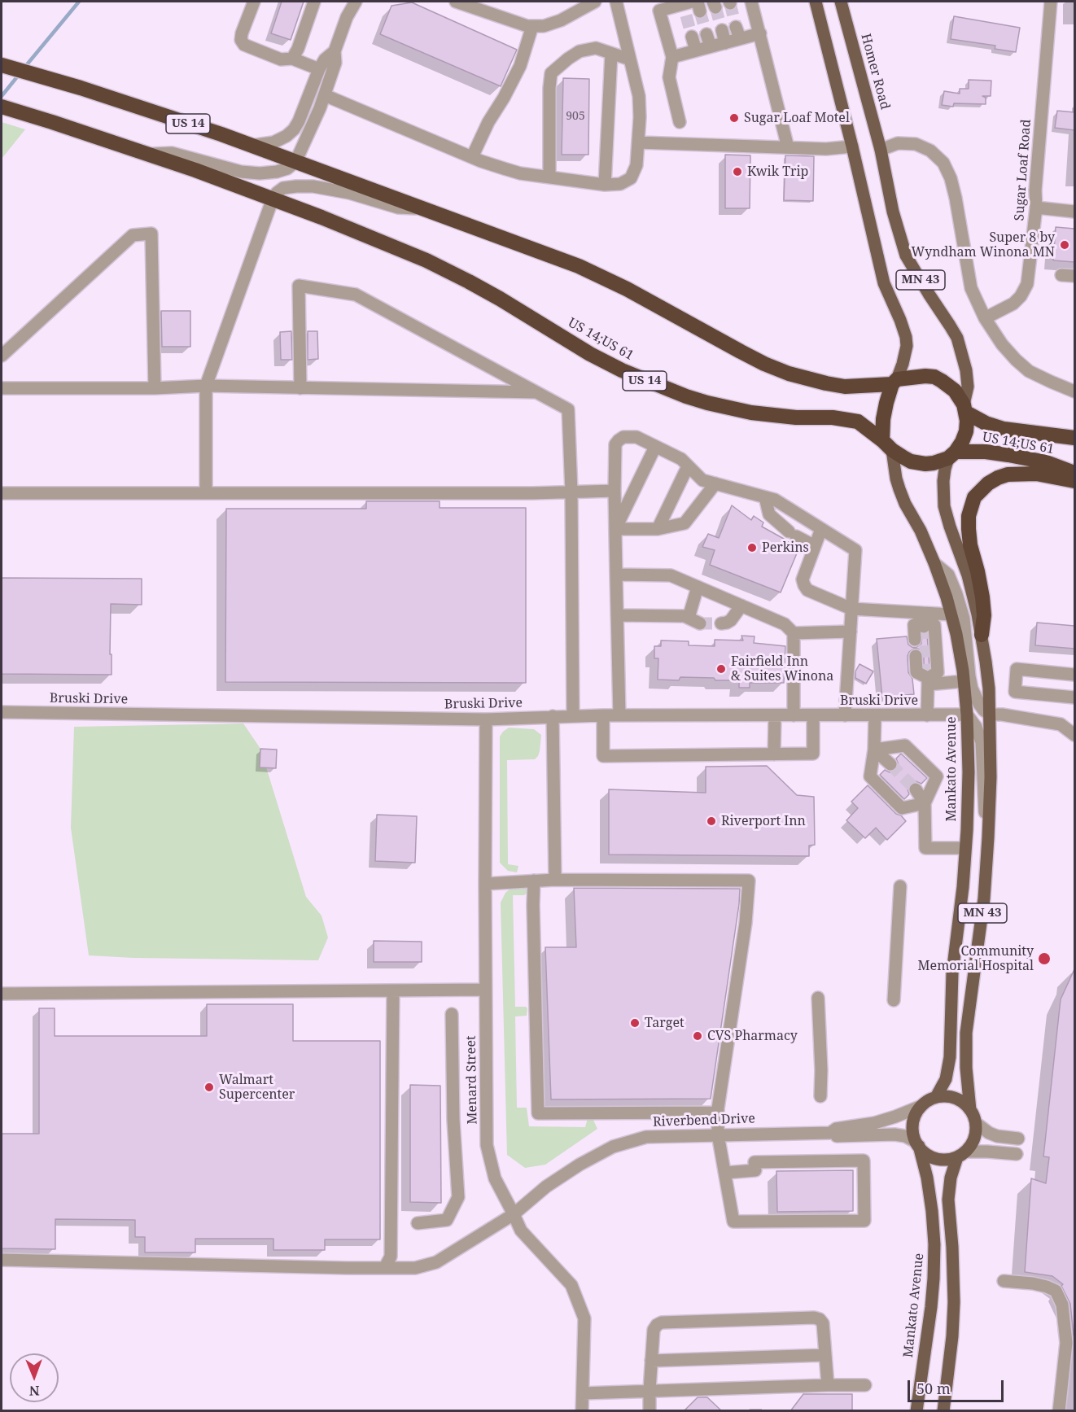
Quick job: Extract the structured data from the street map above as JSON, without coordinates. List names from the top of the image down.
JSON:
{
  "streets": {
    "highway": ["US 14", "US 14;US 61"],
    "main road": ["Homer Road", "MN 43", "Mankato Avenue"],
    "street": [
      "Sugar Loaf Road",
      "Bruski Drive",
      "Menard Street",
      "Riverbend Drive"
    ]
  },
  "crossings": [
    ["Homer Road", "MN 43"],
    ["US 14", "US 14;US 61"],
    ["MN 43", "US 14;US 61"],
    ["MN 43", "Mankato Avenue"],
    ["MN 43", "Riverbend Drive"],
    ["US 14;US 61", "Mankato Avenue"],
    ["Bruski Drive", "Mankato Avenue"],
    ["Bruski Drive", "Menard Street"],
    ["Mankato Avenue", "Riverbend Drive"],
    ["Menard Street", "Riverbend Drive"]
  ],
  "places": [
    "Sugar Loaf Motel",
    "Kwik Trip",
    "Super 8 by Wyndham Winona MN",
    "Perkins",
    "Fairfield Inn & Suites Winona",
    "Riverport Inn",
    "Community Memorial Hospital",
    "Target",
    "CVS Pharmacy",
    "Walmart Supercenter"
  ],
  "house_numbers": ["905"],
  "scale_bar": "50 m",
  "north": "bottom"
}
